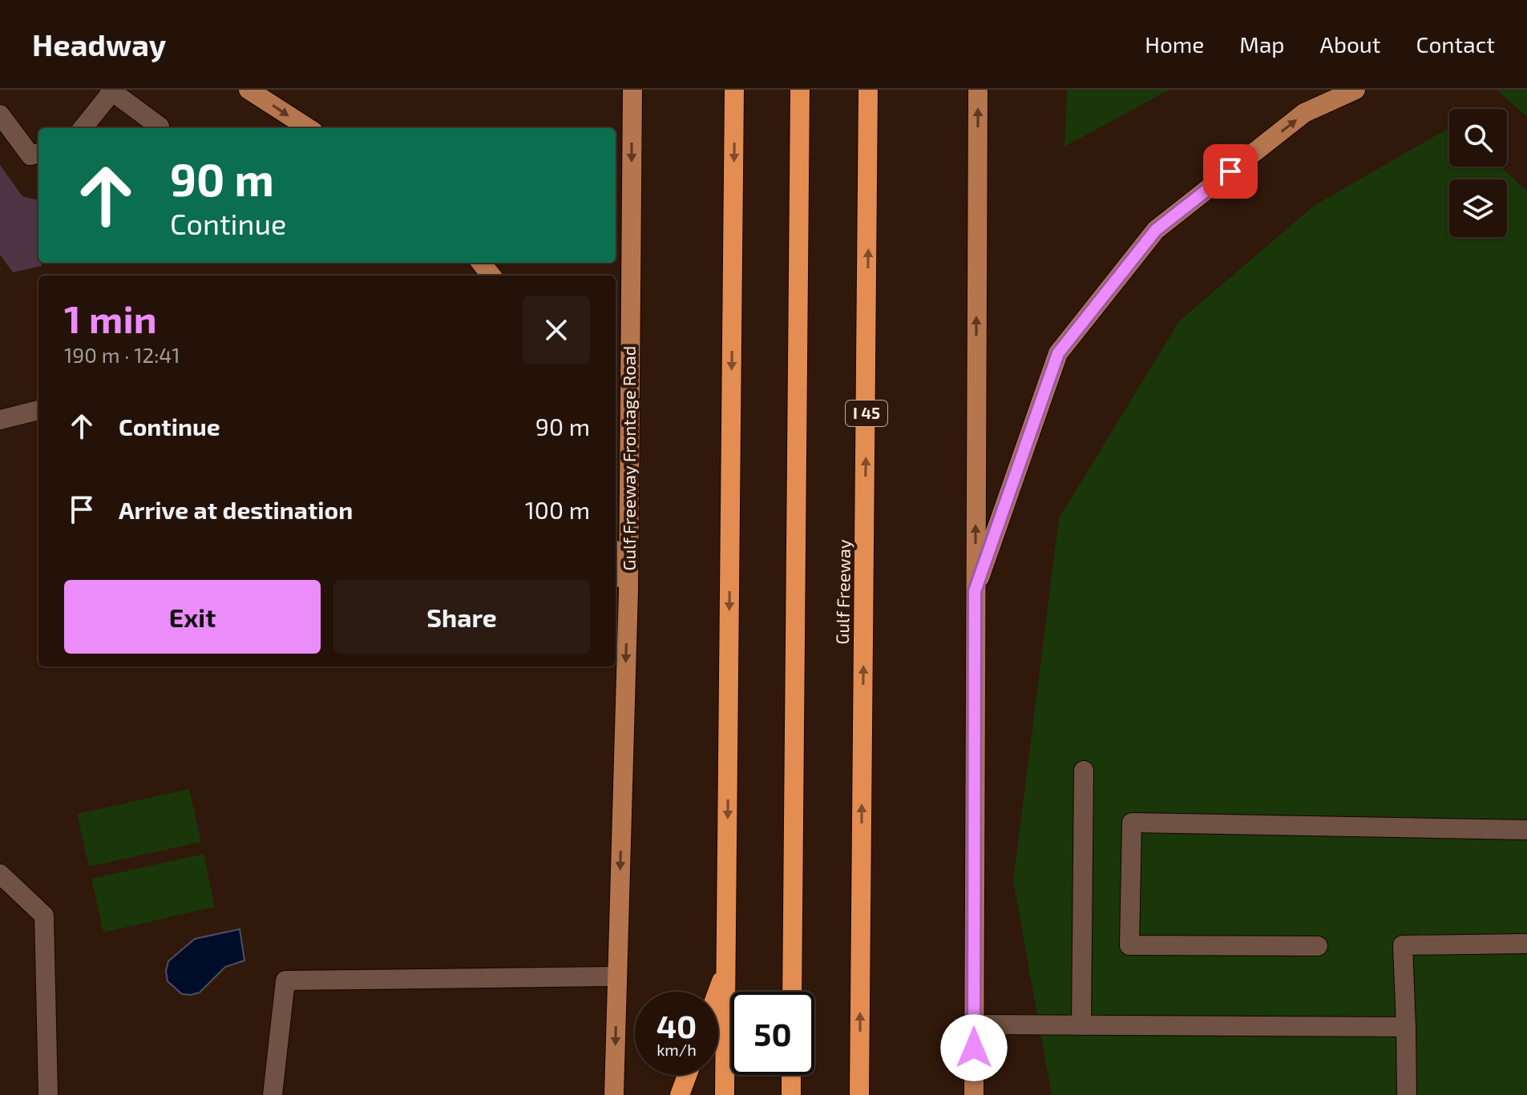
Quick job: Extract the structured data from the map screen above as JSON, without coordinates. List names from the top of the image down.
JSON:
{
  "streets": {
    "highway": ["I 45", "Gulf Freeway"],
    "main road": ["Gulf Freeway Frontage Road"]
  },
  "one_way": ["Gulf Freeway Frontage Road"],
  "page": {
    "header": "Headway",
    "nav": [
      "Home",
      "Map",
      "About",
      "Contact"
    ],
    "turn": ["90 m", "Continue"],
    "heading": ["1 min", "190 m · 12:41"],
    "list": [
      {
        "name": "Continue",
        "value": "90 m"
      },
      {
        "name": "Arrive at destination",
        "value": "100 m"
      }
    ],
    "buttons": ["Exit", "Share"],
    "speed": "40 km/h",
    "limit": "50"
  }
}
